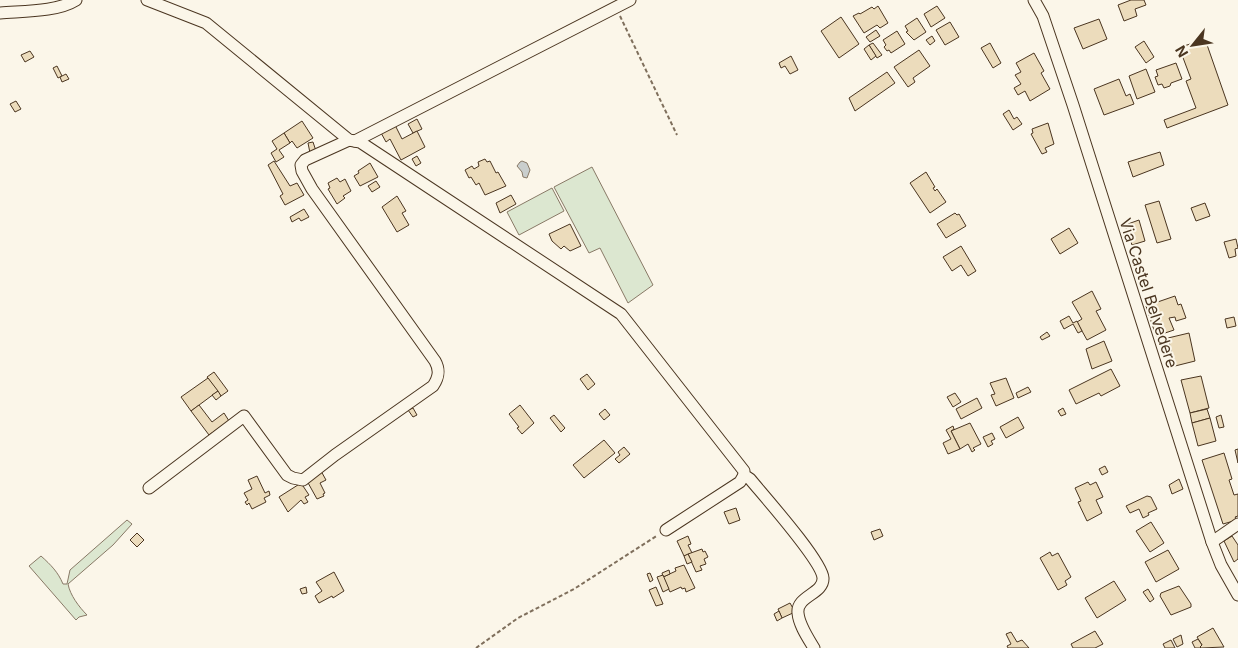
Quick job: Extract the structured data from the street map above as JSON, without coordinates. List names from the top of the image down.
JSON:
{
  "streets": {
    "street": ["Via Castel Belvedere"]
  },
  "north": "bottom left"
}
